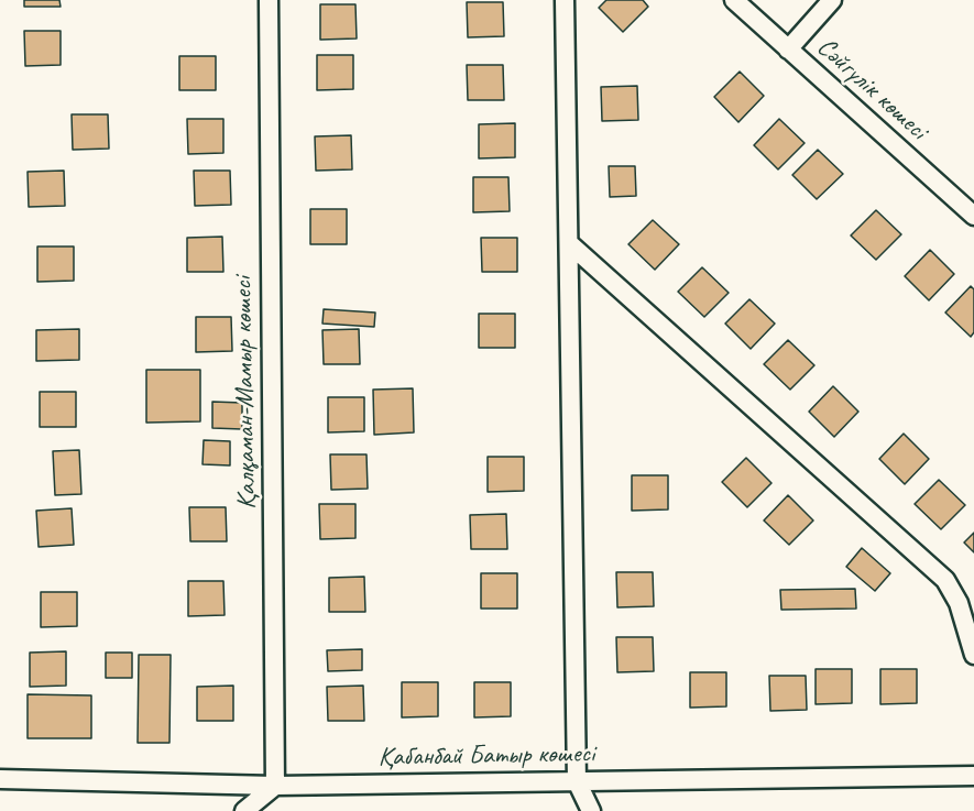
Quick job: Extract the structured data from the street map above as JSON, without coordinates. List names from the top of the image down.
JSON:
{
  "streets": {
    "street": ["Сәйгүлік көшесі", "Қалқаман-Мамыр көшесі", "Қабанбай Батыр көшесі"]
  },
  "crossings": [
    ["Қалқаман-Мамыр көшесі", "Қабанбай Батыр көшесі"]
  ]
}
